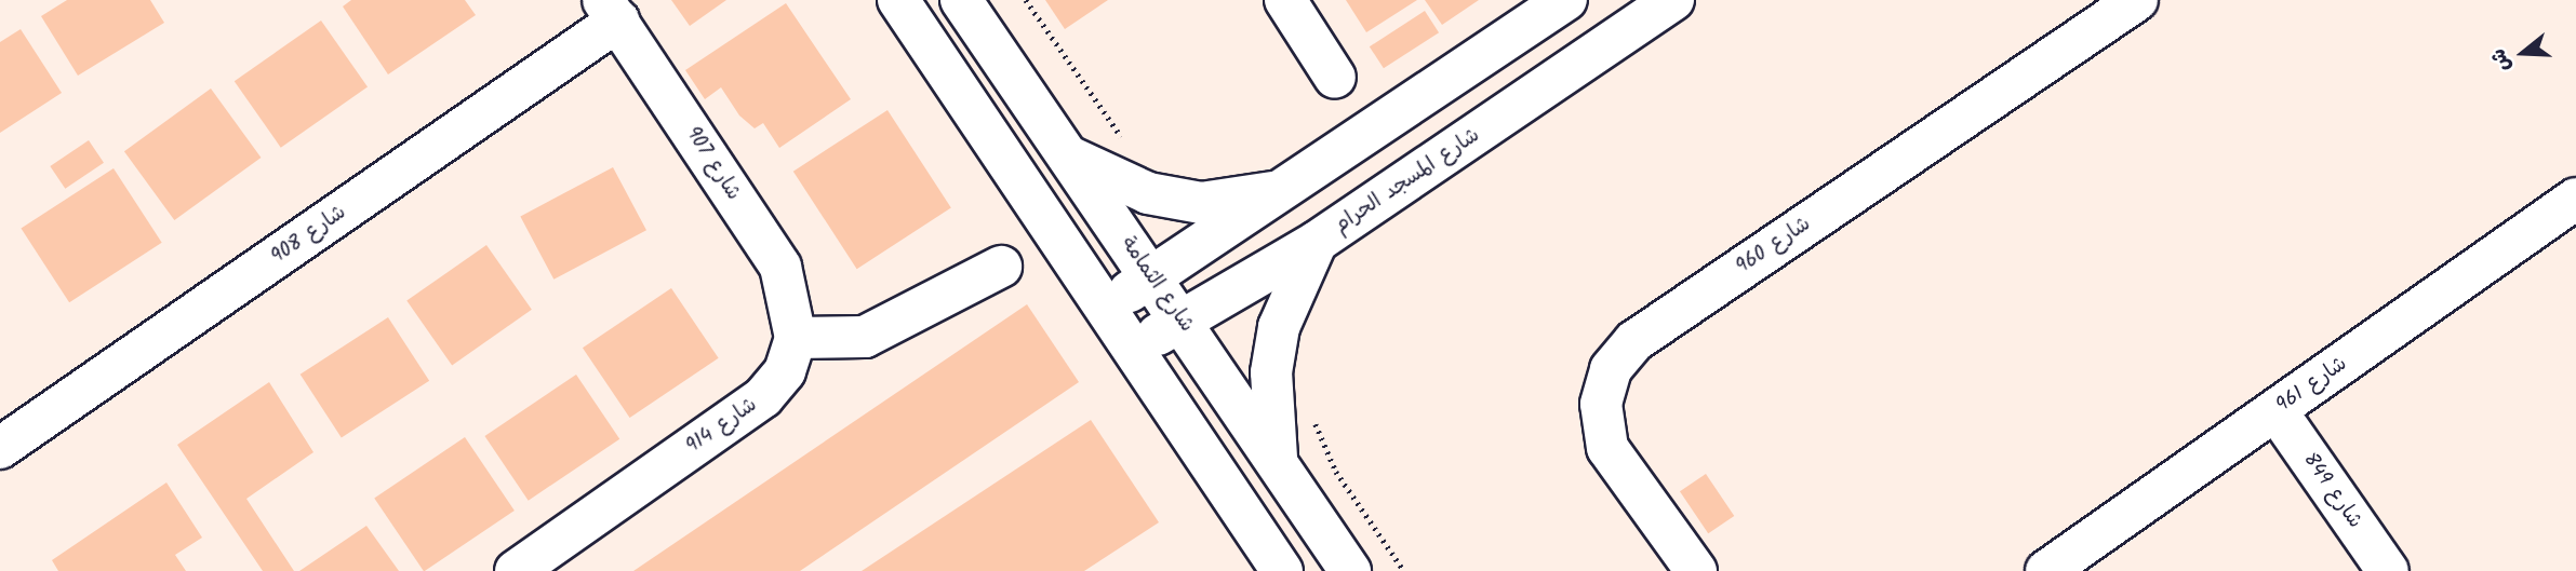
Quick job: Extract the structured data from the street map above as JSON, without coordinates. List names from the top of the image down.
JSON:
{
  "streets": {
    "street": [
      "شارع 907",
      "شارع المسجد الحرام",
      "شارع 908",
      "شارع 960",
      "شارع الثمامة",
      "شارع 961",
      "شارع 914",
      "شارع 849"
    ]
  },
  "crossings": [
    ["شارع 907", "شارع 908"],
    ["شارع 907", "شارع 914"],
    ["شارع المسجد الحرام", "شارع الثمامة"],
    ["شارع 961", "شارع 849"]
  ],
  "north": "left"
}
